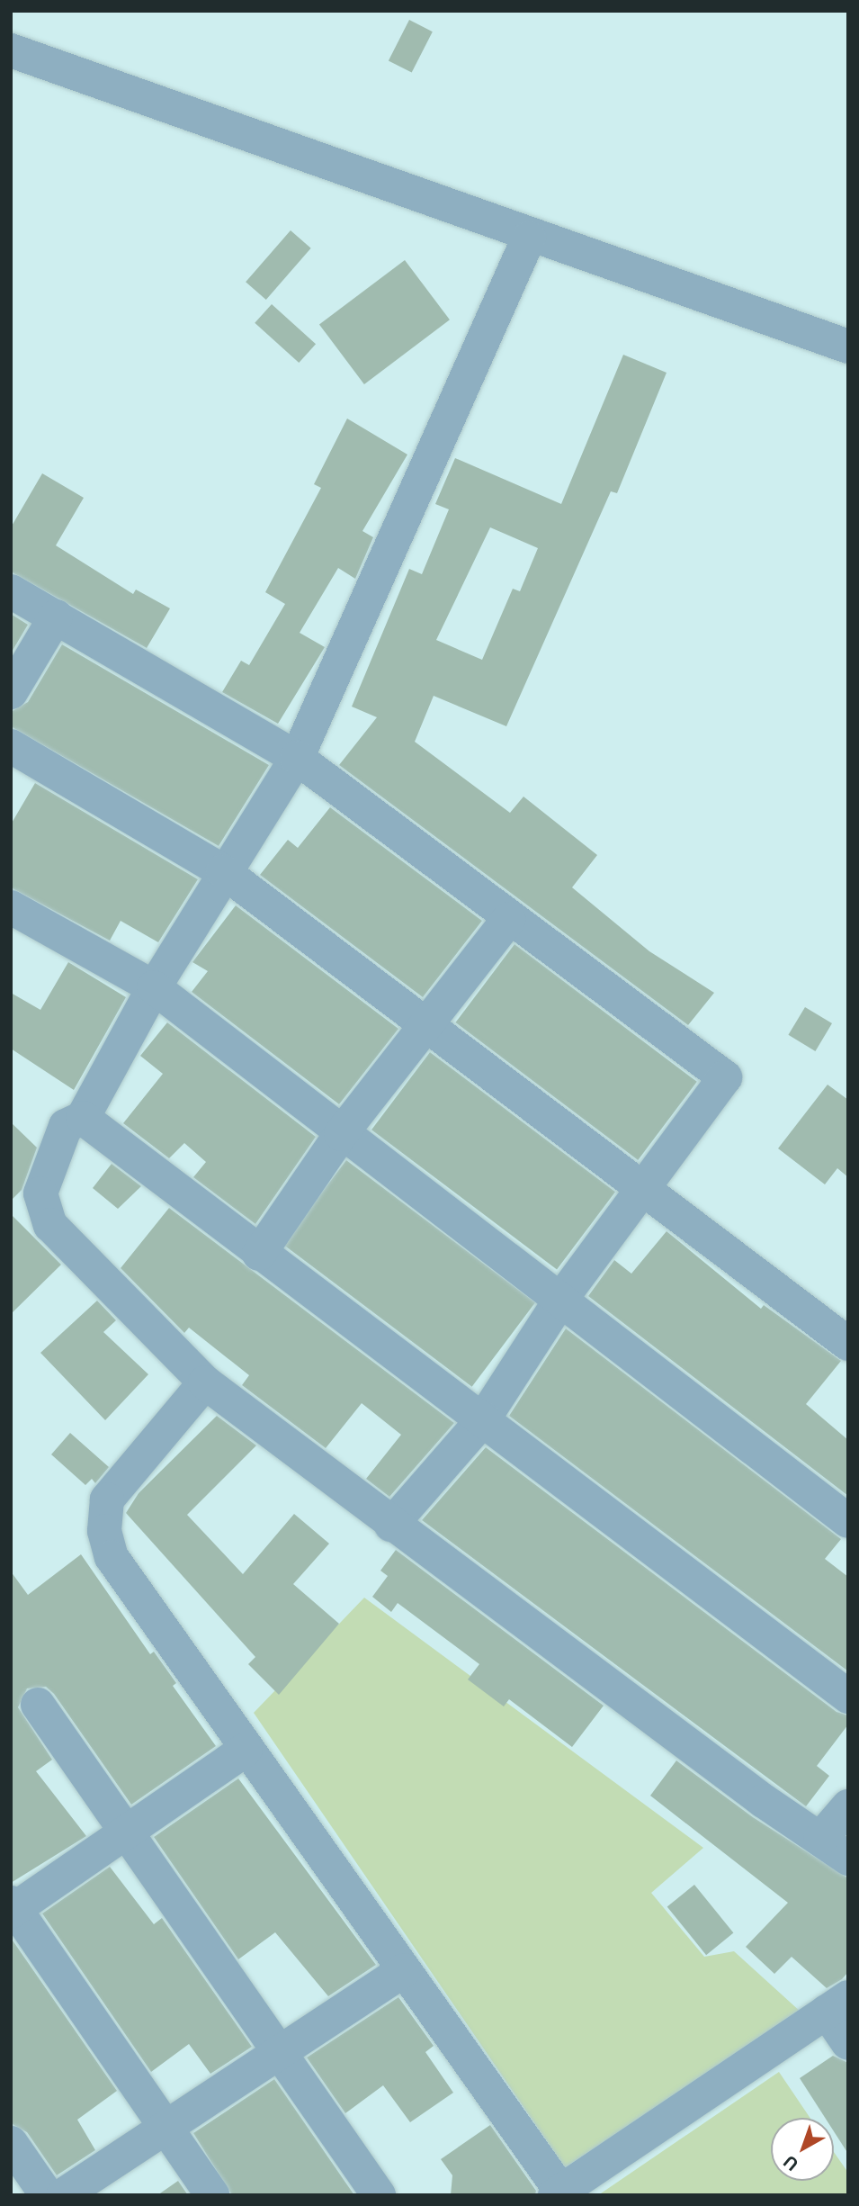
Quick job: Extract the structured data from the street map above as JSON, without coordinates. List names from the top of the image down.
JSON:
{
  "north": "bottom left"
}
